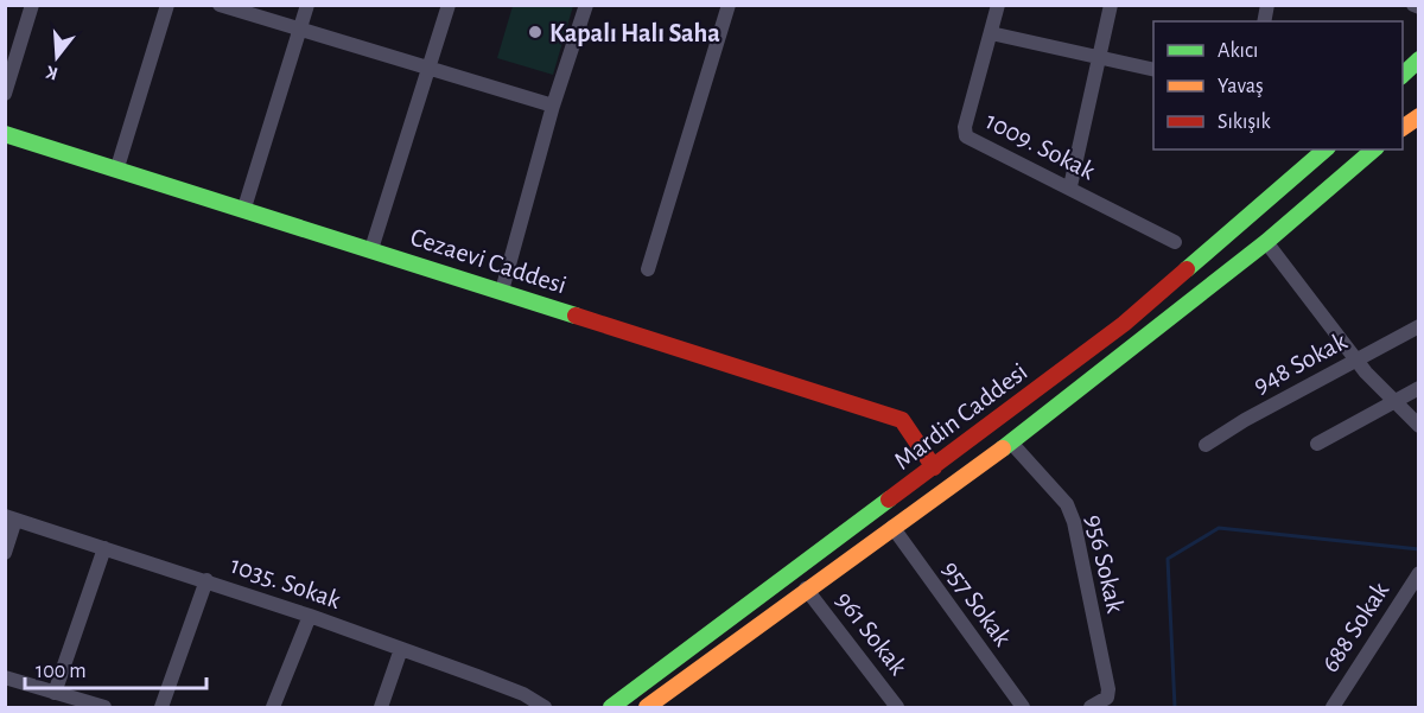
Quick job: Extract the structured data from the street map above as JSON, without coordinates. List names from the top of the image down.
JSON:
{
  "streets": {
    "main road": ["Cezaevi Caddesi", "Mardin Caddesi"],
    "street": [
      "1009. Sokak",
      "948 Sokak",
      "956 Sokak",
      "1035. Sokak",
      "957 Sokak",
      "688 Sokak",
      "961 Sokak"
    ]
  },
  "crossings": [
    ["Cezaevi Caddesi", "Mardin Caddesi"],
    ["Mardin Caddesi", "956 Sokak"],
    ["Mardin Caddesi", "957 Sokak"],
    ["Mardin Caddesi", "961 Sokak"]
  ],
  "places": ["Kapalı Halı Saha"],
  "legend": ["Akıcı", "Yavaş", "Sıkışık"],
  "scale_bar": "100 m",
  "north": "bottom"
}
